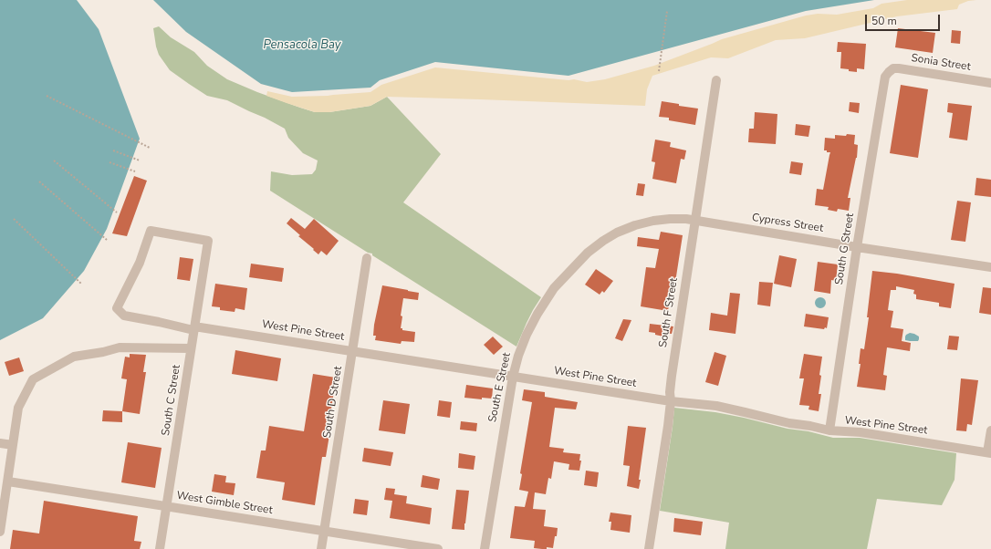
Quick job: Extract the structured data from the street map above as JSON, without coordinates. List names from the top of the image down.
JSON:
{
  "streets": {
    "street": [
      "Sonia Street",
      "Cypress Street",
      "South G Street",
      "South F Street",
      "West Pine Street",
      "South E Street",
      "South C Street",
      "South D Street",
      "West Gimble Street"
    ]
  },
  "crossings": [
    ["Sonia Street", "South G Street"],
    ["Cypress Street", "South G Street"],
    ["Cypress Street", "South F Street"],
    ["Cypress Street", "South E Street"],
    ["South G Street", "West Pine Street"],
    ["South F Street", "West Pine Street"],
    ["West Pine Street", "South E Street"],
    ["West Pine Street", "South C Street"],
    ["West Pine Street", "South D Street"],
    ["South C Street", "West Gimble Street"],
    ["South D Street", "West Gimble Street"]
  ],
  "water": ["Pensacola Bay"],
  "scale_bar": "50 m"
}
